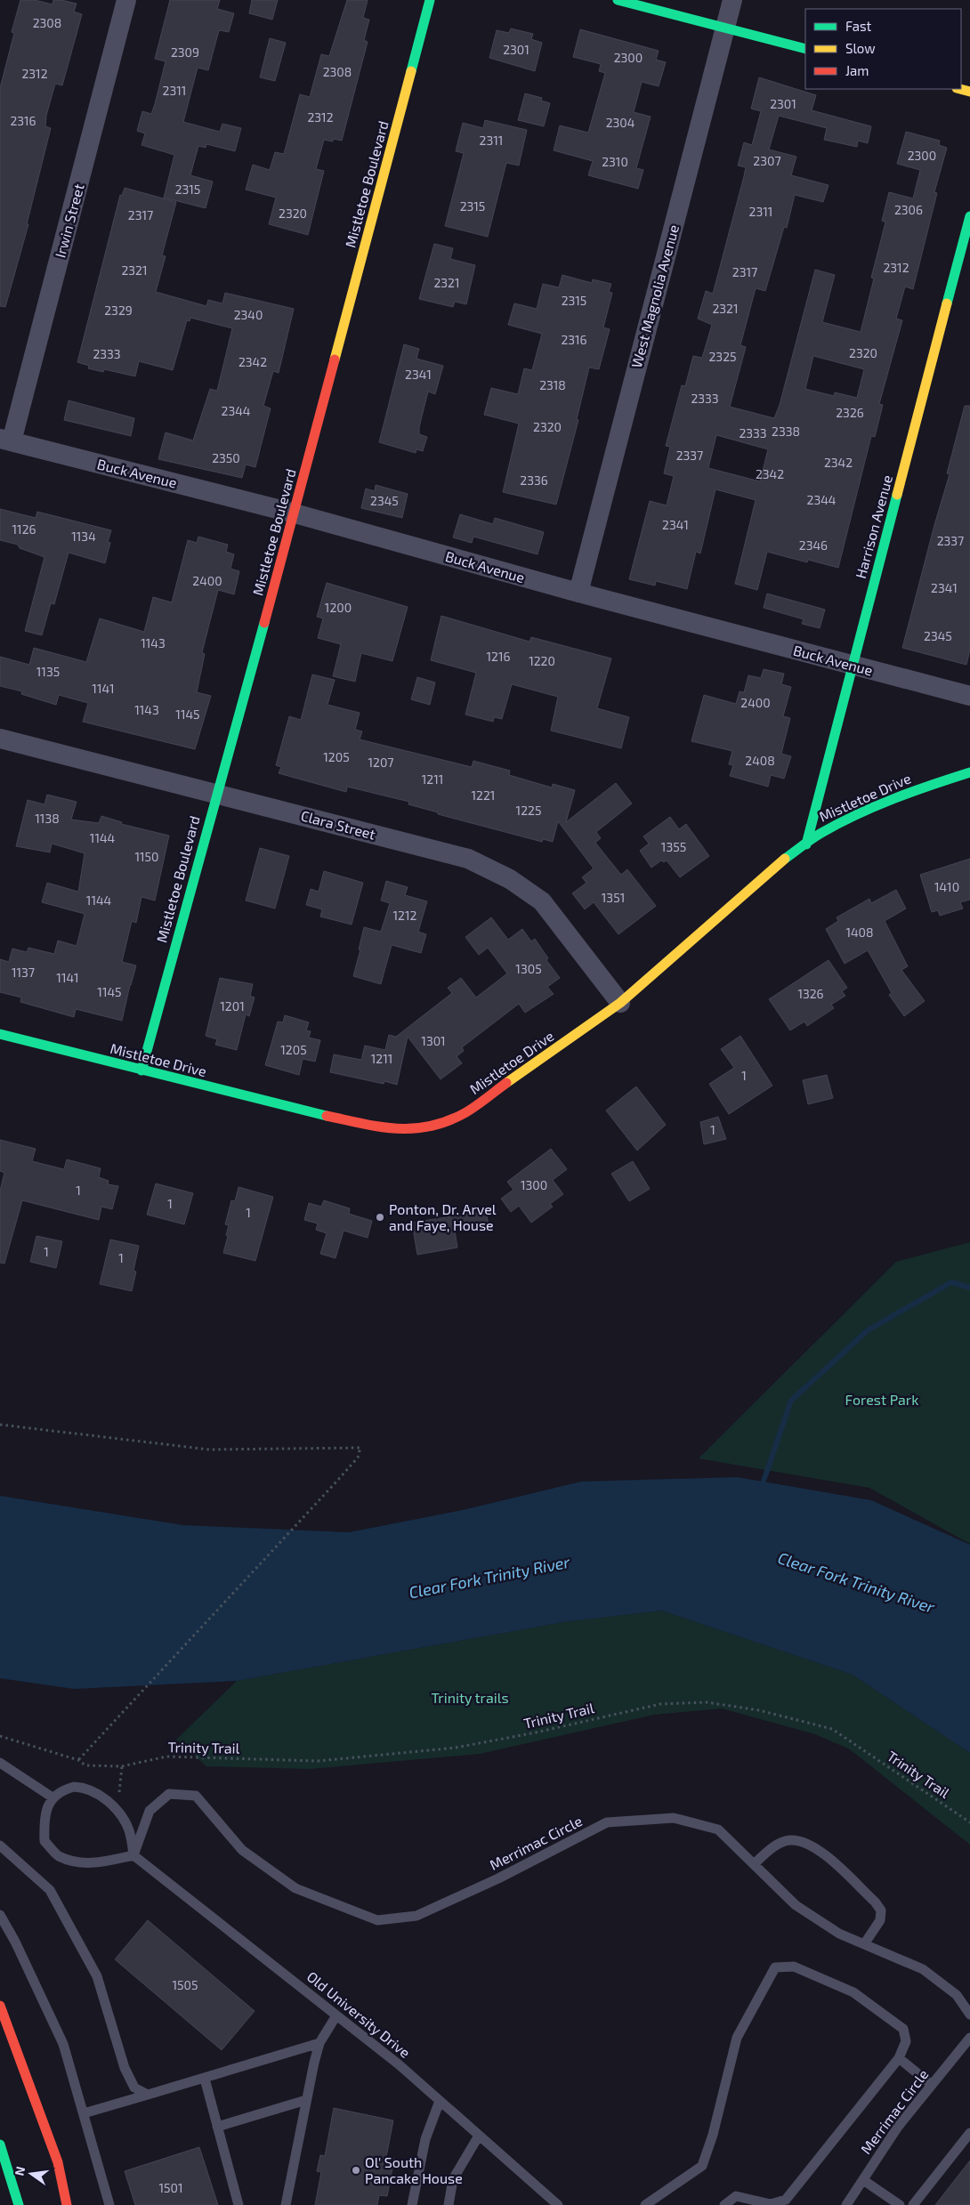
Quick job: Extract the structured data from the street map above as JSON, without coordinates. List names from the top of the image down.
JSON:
{
  "streets": {
    "street": [
      "Mistletoe Boulevard",
      "Irwin Street",
      "West Magnolia Avenue",
      "Buck Avenue",
      "Harrison Avenue",
      "Mistletoe Drive",
      "Clara Street"
    ],
    "lane": ["Merrimac Circle", "Old University Drive"],
    "path": ["Trinity Trail"]
  },
  "crossings": [
    ["Mistletoe Boulevard", "Buck Avenue"],
    ["Mistletoe Boulevard", "Mistletoe Drive"],
    ["Mistletoe Boulevard", "Clara Street"],
    ["Irwin Street", "Buck Avenue"],
    ["West Magnolia Avenue", "Buck Avenue"],
    ["Buck Avenue", "Harrison Avenue"],
    ["Harrison Avenue", "Mistletoe Drive"],
    ["Mistletoe Drive", "Clara Street"],
    ["Merrimac Circle", "Old University Drive"]
  ],
  "water": ["Clear Fork Trinity River"],
  "parks": ["Forest Park", "Trinity trails"],
  "places": ["Ponton, Dr. Arvel and Faye, House", "Ol' South Pancake House"],
  "house_numbers": [
    "2308",
    "2301",
    "2309",
    "2300",
    "2308",
    "2312",
    "2311",
    "2301",
    "2312",
    "2316",
    "2304",
    "2311",
    "2300",
    "2307",
    "2310",
    "2315",
    "2315",
    "2306",
    "2311",
    "2320",
    "2317",
    "2312",
    "2321",
    "2317",
    "2321",
    "2315",
    "2321",
    "2329",
    "2340",
    "2316",
    "2320",
    "2333",
    "2325",
    "2342",
    "2341",
    "2318",
    "2333",
    "2344",
    "2326",
    "2320",
    "2338",
    "2333",
    "2337",
    "2350",
    "2342",
    "2342",
    "2336",
    "2344",
    "2345",
    "2341",
    "1126",
    "1134",
    "2337",
    "2346",
    "2400",
    "2341",
    "1200",
    "2345",
    "1143",
    "1216",
    "1220",
    "1135",
    "1141",
    "2400",
    "1143",
    "1145",
    "1205",
    "2408",
    "1207",
    "1211",
    "1221",
    "1225",
    "1138",
    "1144",
    "1355",
    "1150",
    "1410",
    "1351",
    "1144",
    "1212",
    "1408",
    "1305",
    "1137",
    "1141",
    "1145",
    "1326",
    "1201",
    "1301",
    "1205",
    "1211",
    "1",
    "1",
    "1300",
    "1",
    "1",
    "1",
    "1",
    "1",
    "1505",
    "1501"
  ],
  "legend": ["Fast", "Slow", "Jam"],
  "north": "left"
}
